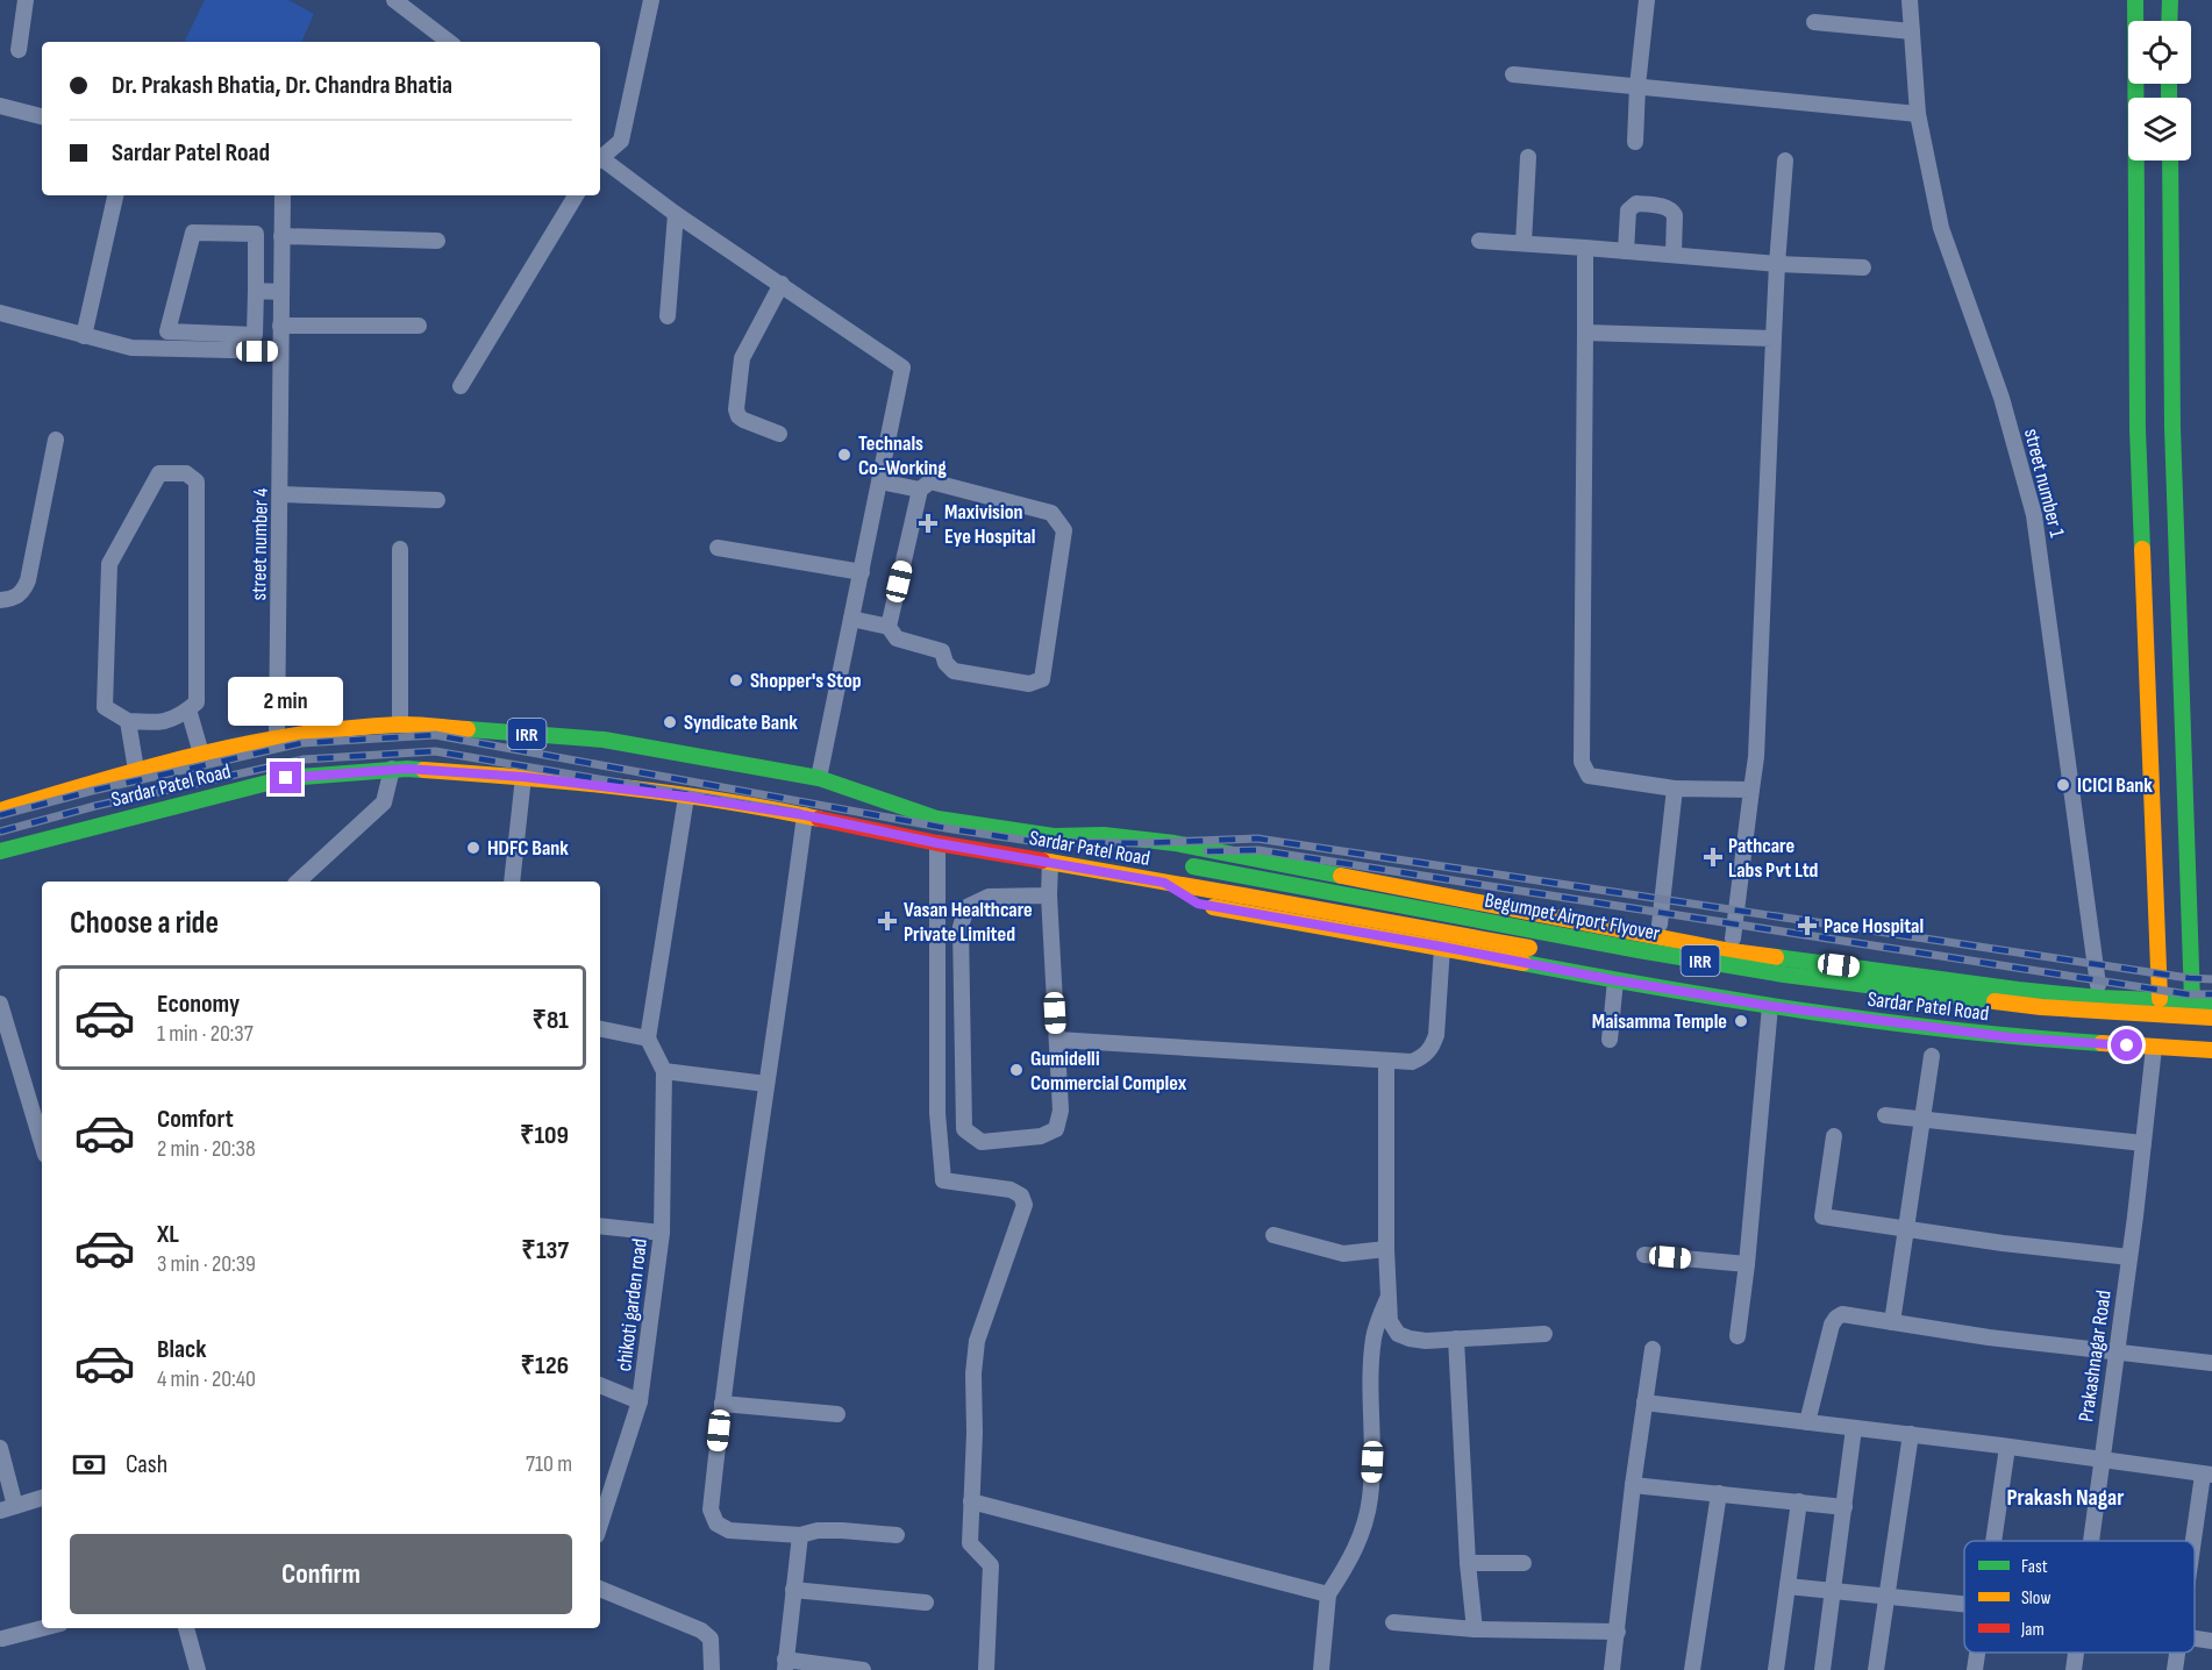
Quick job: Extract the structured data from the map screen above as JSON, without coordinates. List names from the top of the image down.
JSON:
{
  "streets": {
    "main road": ["IRR", "Sardar Patel Road", "Begumpet Airport Flyover"],
    "street": [
      "street number 1",
      "street number 4",
      "chikoti garden road",
      "Prakashnagar Road"
    ]
  },
  "crossings": [
    ["street number 4", "Sardar Patel Road"],
    ["IRR", "Sardar Patel Road"],
    ["Sardar Patel Road", "Begumpet Airport Flyover"],
    ["Sardar Patel Road", "Prakashnagar Road"]
  ],
  "districts": ["Prakash Nagar"],
  "places": {
    "other": [
      "Technals Co-Working",
      "Shopper's Stop",
      "Syndicate Bank",
      "ICICI Bank",
      "HDFC Bank",
      "Maisamma Temple",
      "Gumidelli Commercial Complex"
    ],
    "health": [
      "Maxivision Eye Hospital",
      "Pathcare Labs Pvt Ltd",
      "Vasan Healthcare Private Limited",
      "Pace Hospital"
    ]
  },
  "legend": ["Fast", "Slow", "Jam"],
  "page": {
    "banner": ["Dr. Prakash Bhatia, Dr. Chandra Bhatia", "Sardar Patel Road"],
    "bubble": "2 min",
    "heading": "Choose a ride",
    "list": [
      {
        "name": "Economy",
        "note": "1 min · 20:37",
        "value": "₹81"
      },
      {
        "name": "Comfort",
        "note": "2 min · 20:38",
        "value": "₹109"
      },
      {
        "name": "XL",
        "note": "3 min · 20:39",
        "value": "₹137"
      },
      {
        "name": "Black",
        "note": "4 min · 20:40",
        "value": "₹126"
      }
    ],
    "pay": ["Cash", "710 m"],
    "buttons": "Confirm"
  }
}
